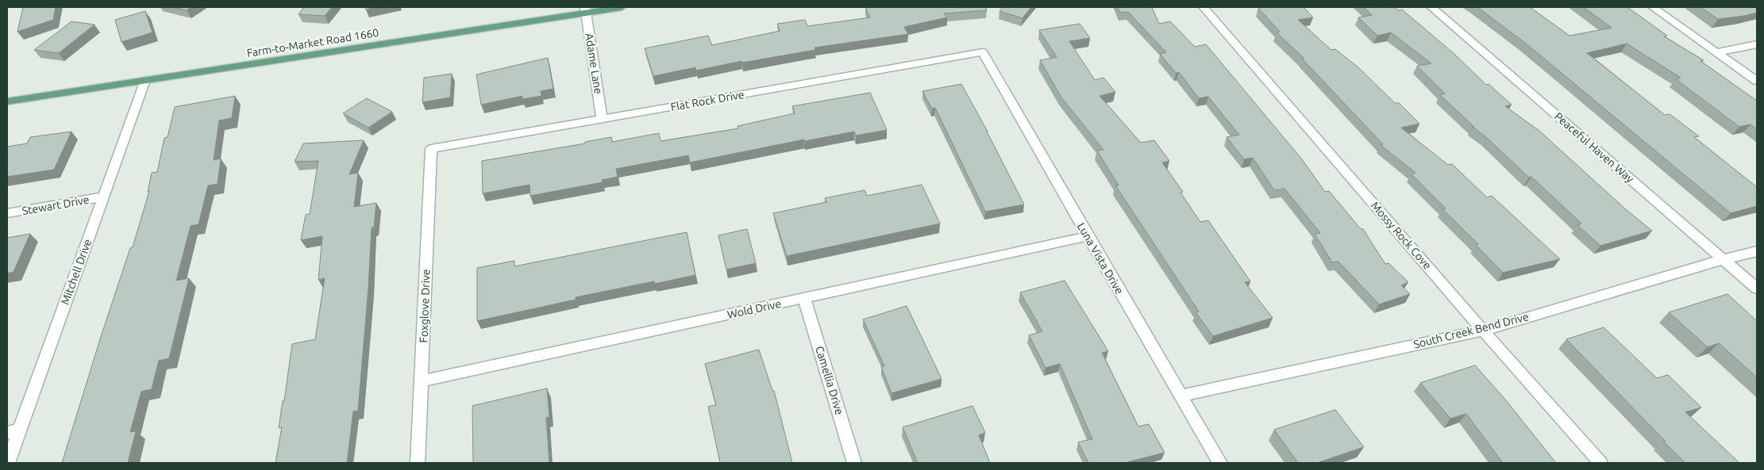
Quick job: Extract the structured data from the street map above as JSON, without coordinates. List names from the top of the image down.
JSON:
{
  "streets": {
    "main road": ["Farm-to-Market Road 1660"],
    "street": [
      "Adame Lane",
      "Flat Rock Drive",
      "Peaceful Haven Way",
      "Stewart Drive",
      "Mossy Rock Cove",
      "Luna Vista Drive",
      "Mitchell Drive",
      "Foxglove Drive",
      "Wold Drive",
      "South Creek Bend Drive",
      "Camellia Drive"
    ]
  },
  "crossings": [
    ["Farm-to-Market Road 1660", "Adame Lane"],
    ["Farm-to-Market Road 1660", "Mitchell Drive"],
    ["Adame Lane", "Flat Rock Drive"],
    ["Flat Rock Drive", "Luna Vista Drive"],
    ["Flat Rock Drive", "Foxglove Drive"],
    ["Peaceful Haven Way", "South Creek Bend Drive"],
    ["Stewart Drive", "Mitchell Drive"],
    ["Mossy Rock Cove", "South Creek Bend Drive"],
    ["Luna Vista Drive", "Wold Drive"],
    ["Luna Vista Drive", "South Creek Bend Drive"],
    ["Foxglove Drive", "Wold Drive"],
    ["Wold Drive", "Camellia Drive"]
  ]
}
